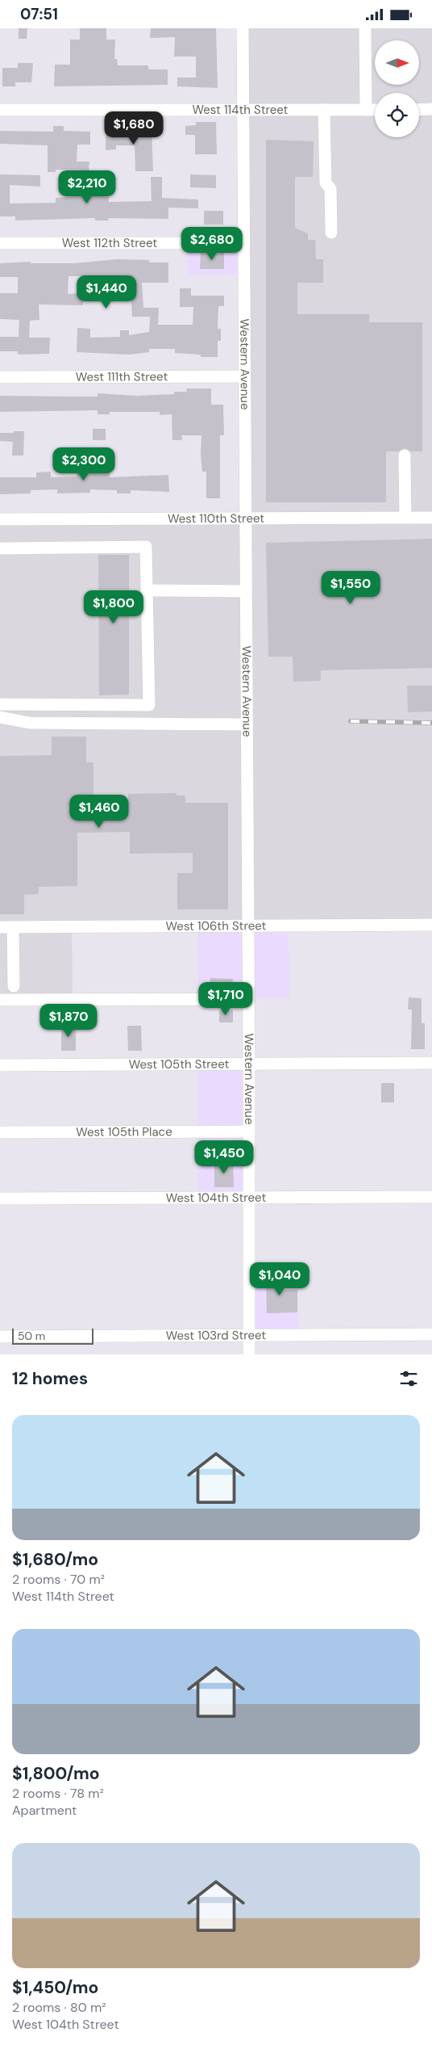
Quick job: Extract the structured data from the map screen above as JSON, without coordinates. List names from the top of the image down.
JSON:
{
  "streets": {
    "street": [
      "West 114th Street",
      "West 112th Street",
      "Western Avenue",
      "West 111th Street",
      "West 110th Street",
      "West 106th Street",
      "West 105th Street",
      "West 105th Place",
      "West 104th Street",
      "West 103rd Street"
    ]
  },
  "crossings": [
    ["West 114th Street", "Western Avenue"],
    ["West 112th Street", "Western Avenue"],
    ["Western Avenue", "West 111th Street"],
    ["Western Avenue", "West 110th Street"],
    ["Western Avenue", "West 106th Street"],
    ["Western Avenue", "West 105th Street"],
    ["Western Avenue", "West 105th Place"],
    ["Western Avenue", "West 104th Street"],
    ["Western Avenue", "West 103rd Street"]
  ],
  "scale_bar": "50 m",
  "north": "right",
  "page": {
    "status": "07:51",
    "price": [
      "$1,680",
      "$2,210",
      "$2,680",
      "$1,440",
      "$2,300",
      "$1,550",
      "$1,800",
      "$1,460",
      "$1,710",
      "$1,870",
      "$1,450",
      "$1,040"
    ],
    "scale": "50 m",
    "heading": "12 homes",
    "list": [
      {
        "name": "$1,680/mo",
        "note": "2 rooms · 70 m² · West 114th Street"
      },
      {
        "name": "$1,800/mo",
        "note": "2 rooms · 78 m² · Apartment"
      },
      {
        "name": "$1,450/mo",
        "note": "2 rooms · 80 m² · West 104th Street"
      }
    ]
  }
}
